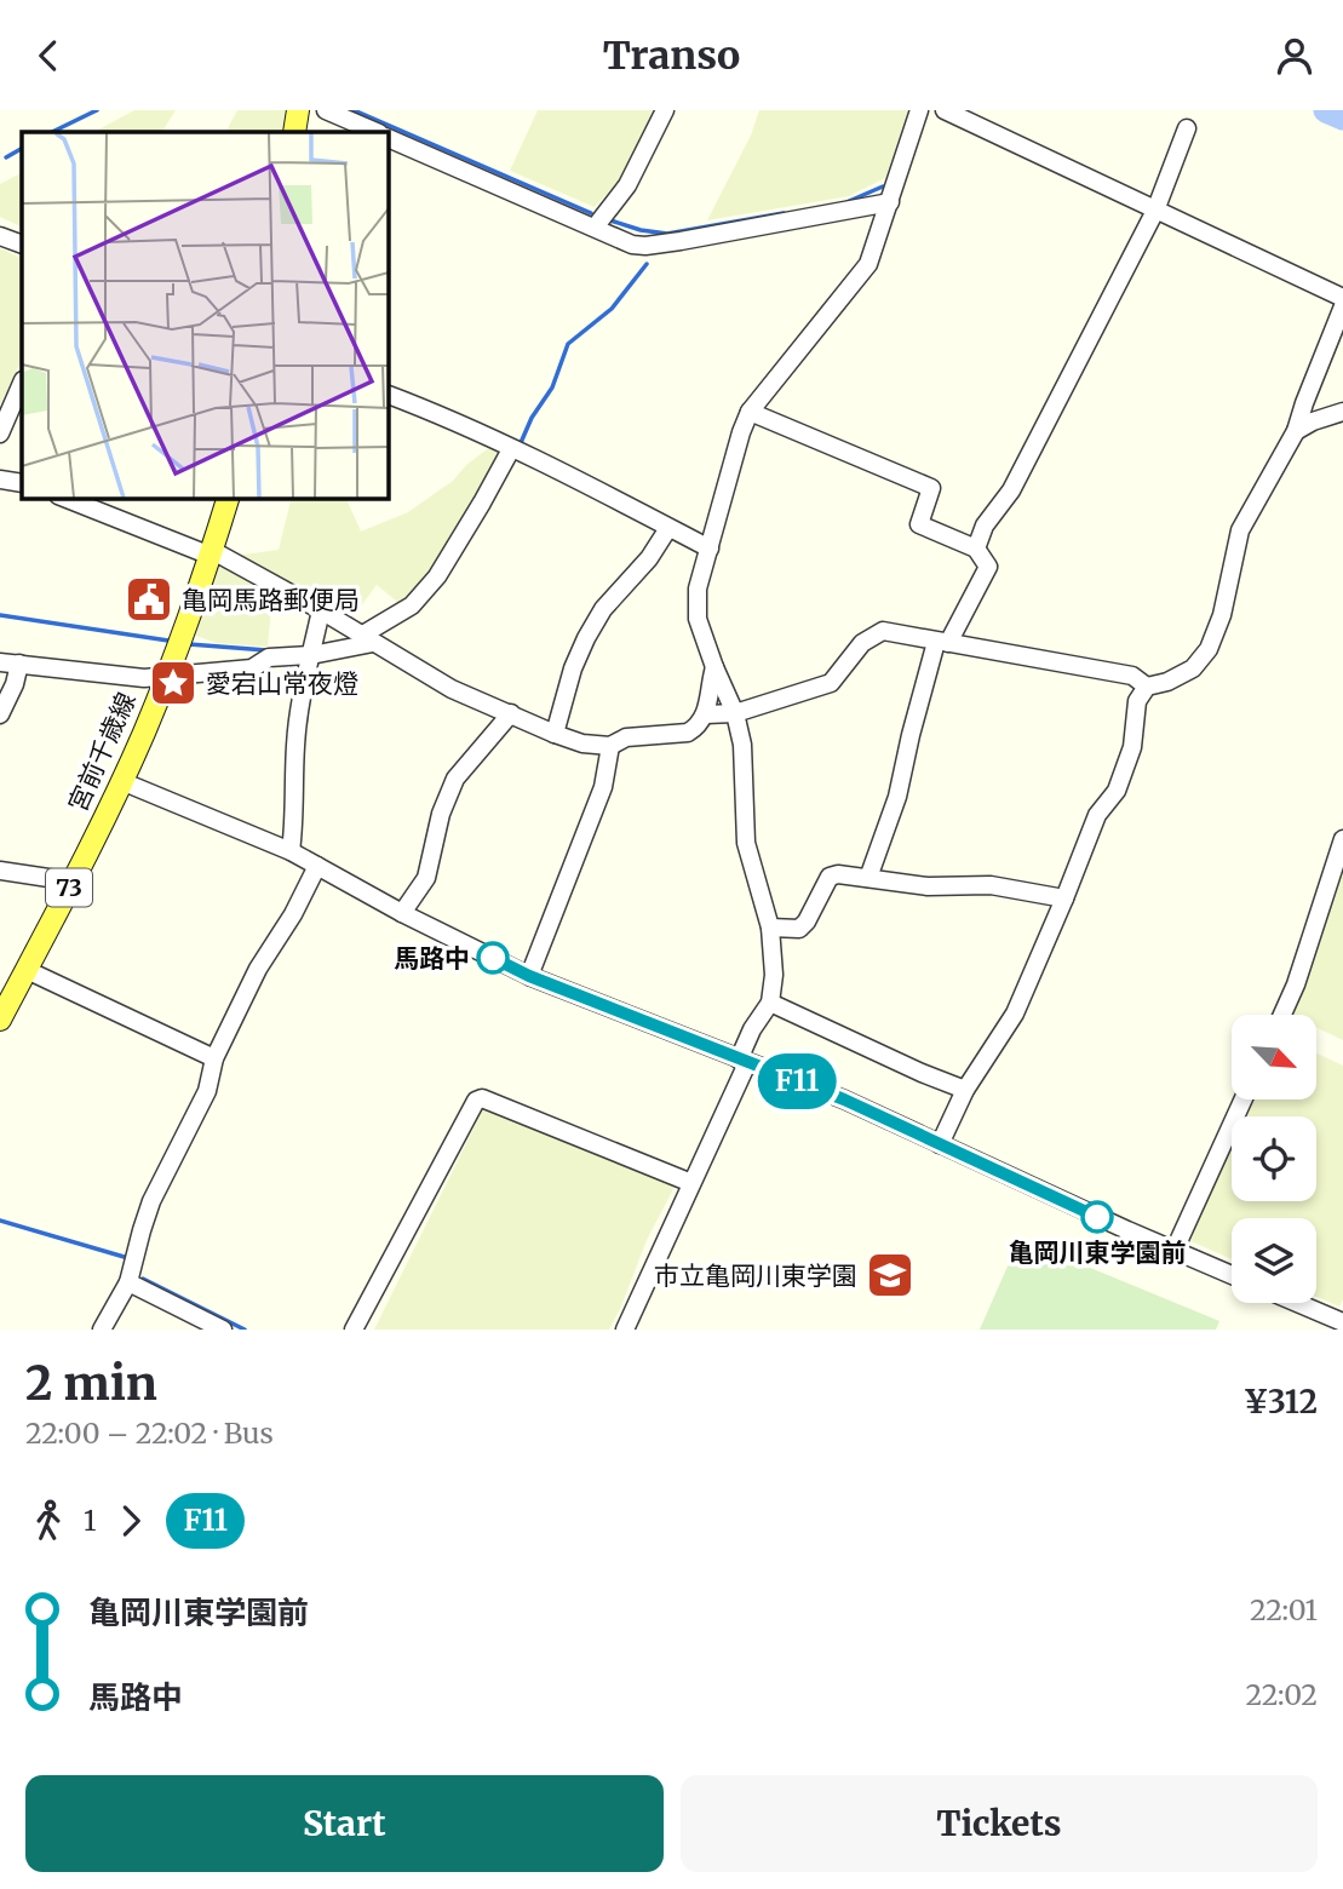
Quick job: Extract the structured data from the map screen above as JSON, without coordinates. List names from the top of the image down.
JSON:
{
  "streets": {
    "main road": ["宮前千歳線", "73"]
  },
  "places": {
    "public building": ["亀岡馬路郵便局"],
    "place": ["愛宕山常夜燈"],
    "other": ["馬路中", "亀岡川東学園前"],
    "school or university": ["市立亀岡川東学園"]
  },
  "lines": ["bus line F11"],
  "north": "bottom right",
  "page": {
    "header": "Transo",
    "on_map": "F11",
    "heading": ["2 min", "22:00 – 22:02 · Bus", "¥312"],
    "legs": ["1", "F11"],
    "list": [
      {
        "name": "亀岡川東学園前",
        "value": "22:01"
      },
      {
        "name": "馬路中",
        "value": "22:02"
      }
    ],
    "buttons": ["Start", "Tickets"]
  }
}
